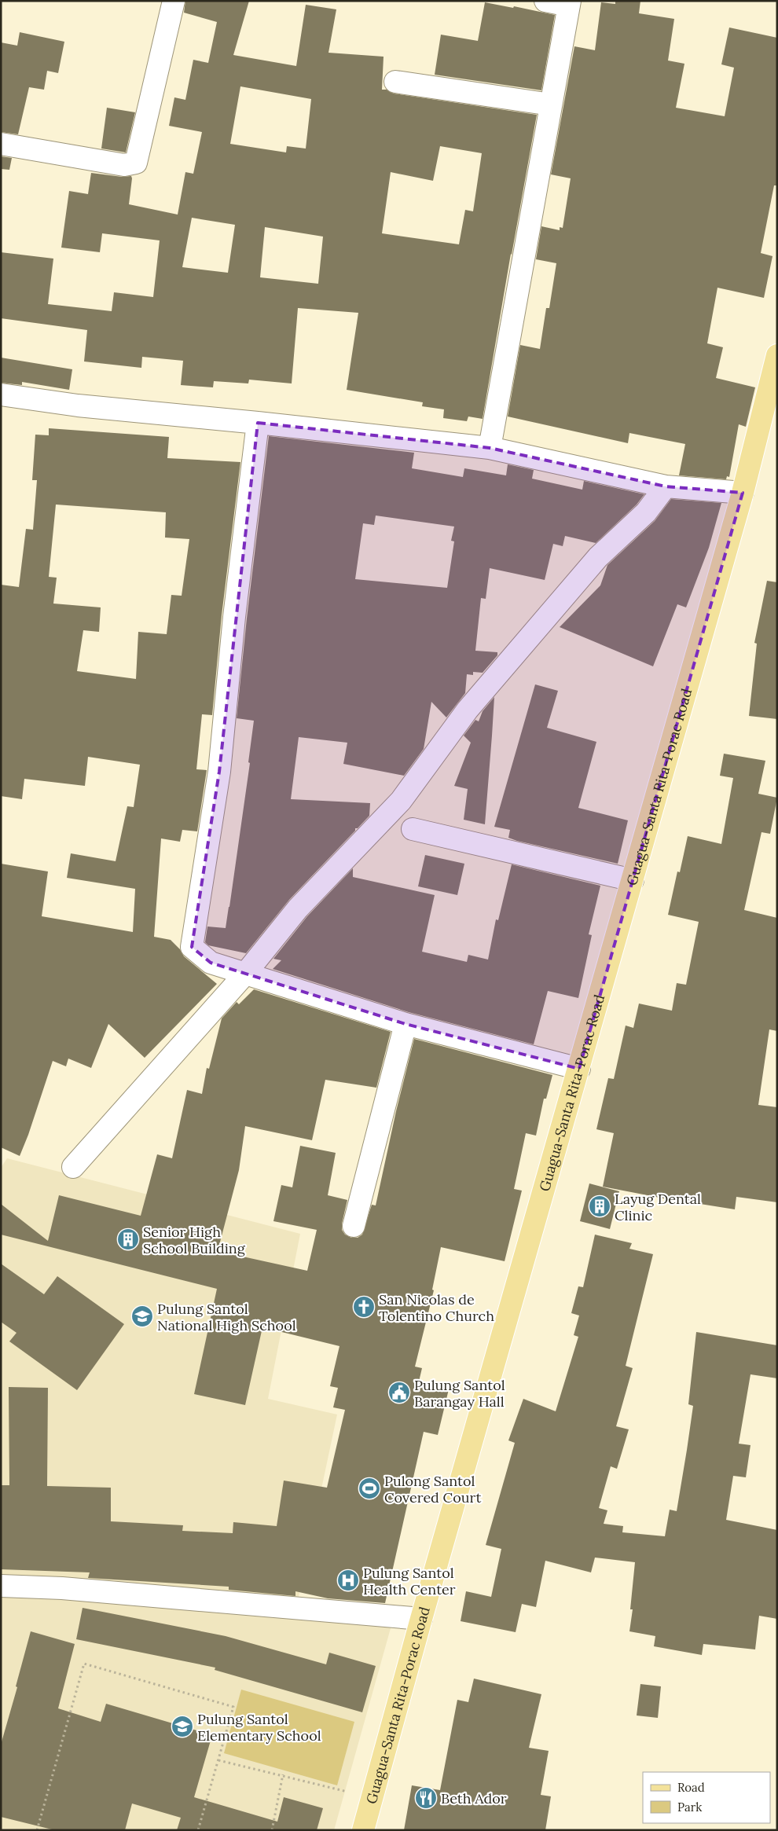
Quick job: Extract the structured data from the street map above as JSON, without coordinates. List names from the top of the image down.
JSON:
{
  "streets": {
    "main road": ["Guagua-Santa Rita-Porac Road"]
  },
  "places": {
    "building": ["Layug Dental Clinic", "Senior High School Building"],
    "church": ["San Nicolas de Tolentino Church"],
    "school or university": ["Pulung Santol National High School", "Pulung Santol Elementary School"],
    "public building": ["Pulung Santol Barangay Hall"],
    "sports": ["Pulong Santol Covered Court"],
    "hospital": ["Pulung Santol Health Center"],
    "restaurant": ["Beth Ador"]
  },
  "legend": ["Road", "Park"]
}
